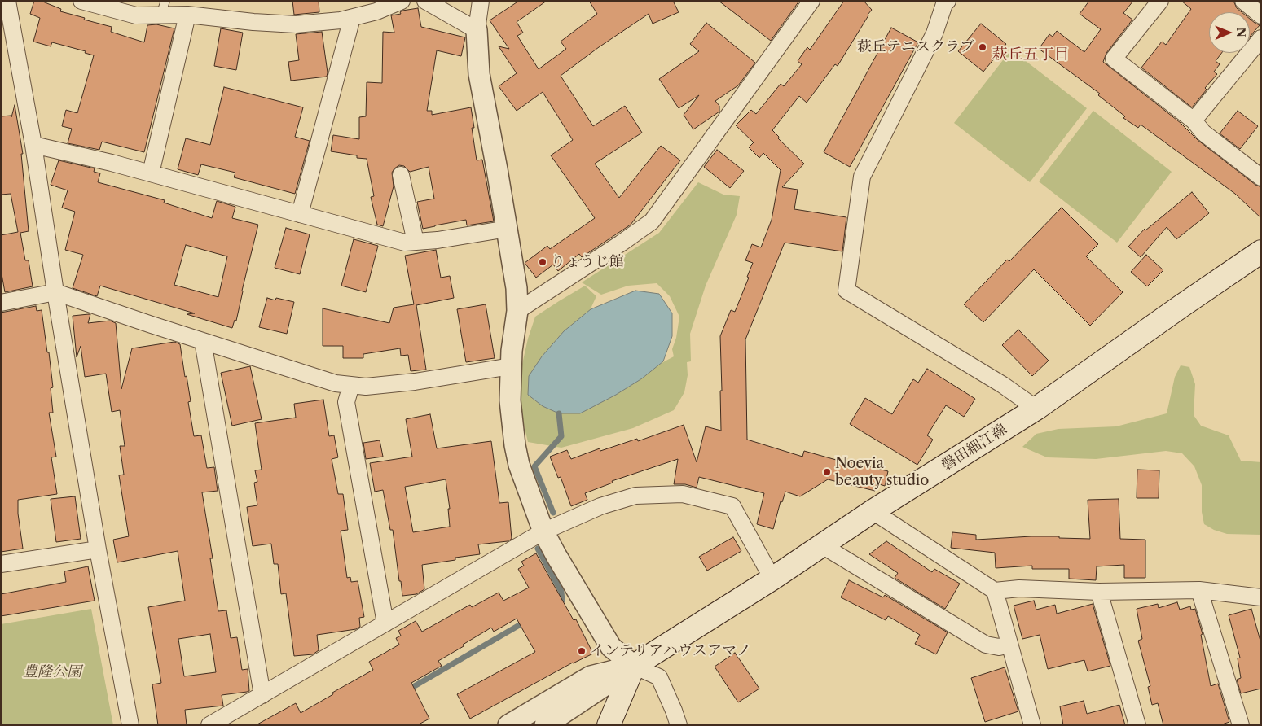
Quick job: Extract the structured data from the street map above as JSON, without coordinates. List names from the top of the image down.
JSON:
{
  "streets": {
    "main road": ["磐田細江線"]
  },
  "districts": ["萩丘五丁目"],
  "parks": ["豊隆公園"],
  "places": [
    "萩丘テニスクラブ",
    "りょうじ館",
    "Noevia beauty studio",
    "インテリアハウスアマノ"
  ],
  "north": "right"
}
